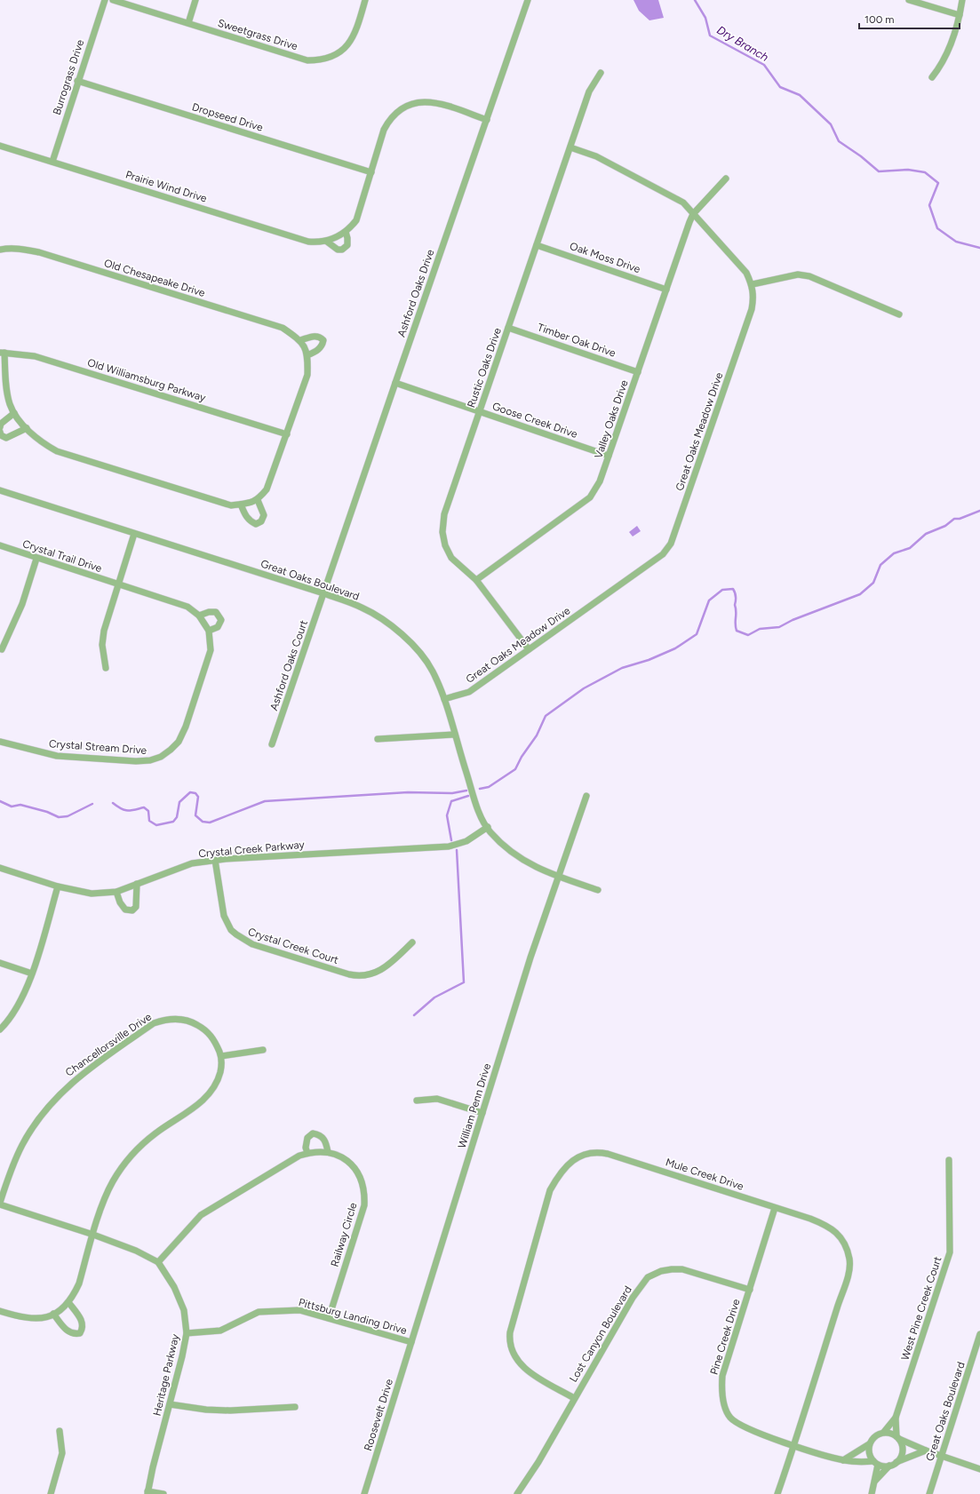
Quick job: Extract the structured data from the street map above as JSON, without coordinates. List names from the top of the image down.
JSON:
{
  "streets": {
    "street": [
      "Sweetgrass Drive",
      "Burrograss Drive",
      "Dropseed Drive",
      "Prairie Wind Drive",
      "Oak Moss Drive",
      "Old Chesapeake Drive",
      "Ashford Oaks Drive",
      "Timber Oak Drive",
      "Rustic Oaks Drive",
      "Old Williamsburg Parkway",
      "Valley Oaks Drive",
      "Goose Creek Drive",
      "Great Oaks Meadow Drive",
      "Crystal Trail Drive",
      "Great Oaks Boulevard",
      "Ashford Oaks Court",
      "Crystal Stream Drive",
      "Crystal Creek Parkway",
      "Crystal Creek Court",
      "Chancellorsville Drive",
      "William Penn Drive",
      "Mule Creek Drive",
      "Railway Circle",
      "West Pine Creek Court",
      "Pittsburg Landing Drive",
      "Lost Canyon Boulevard",
      "Pine Creek Drive",
      "Heritage Parkway",
      "Roosevelt Drive"
    ]
  },
  "crossings": [
    ["Burrograss Drive", "Dropseed Drive"],
    ["Burrograss Drive", "Prairie Wind Drive"],
    ["Dropseed Drive", "Prairie Wind Drive"],
    ["Prairie Wind Drive", "Ashford Oaks Drive"],
    ["Oak Moss Drive", "Rustic Oaks Drive"],
    ["Oak Moss Drive", "Valley Oaks Drive"],
    ["Old Chesapeake Drive", "Old Williamsburg Parkway"],
    ["Ashford Oaks Drive", "Goose Creek Drive"],
    ["Ashford Oaks Drive", "Great Oaks Boulevard"],
    ["Ashford Oaks Drive", "Ashford Oaks Court"],
    ["Timber Oak Drive", "Rustic Oaks Drive"],
    ["Timber Oak Drive", "Valley Oaks Drive"],
    ["Rustic Oaks Drive", "Valley Oaks Drive"],
    ["Rustic Oaks Drive", "Goose Creek Drive"],
    ["Rustic Oaks Drive", "Great Oaks Meadow Drive"],
    ["Valley Oaks Drive", "Goose Creek Drive"],
    ["Valley Oaks Drive", "Great Oaks Meadow Drive"],
    ["Great Oaks Meadow Drive", "Great Oaks Boulevard"],
    ["Crystal Trail Drive", "Crystal Stream Drive"],
    ["Great Oaks Boulevard", "Ashford Oaks Court"],
    ["Great Oaks Boulevard", "Crystal Creek Parkway"],
    ["Great Oaks Boulevard", "William Penn Drive"],
    ["Crystal Creek Parkway", "Crystal Creek Court"],
    ["Chancellorsville Drive", "Heritage Parkway"],
    ["William Penn Drive", "Pittsburg Landing Drive"],
    ["William Penn Drive", "Roosevelt Drive"],
    ["Mule Creek Drive", "Lost Canyon Boulevard"],
    ["Mule Creek Drive", "Pine Creek Drive"],
    ["Railway Circle", "Pittsburg Landing Drive"],
    ["Railway Circle", "Heritage Parkway"],
    ["West Pine Creek Court", "Pine Creek Drive"],
    ["Pittsburg Landing Drive", "Heritage Parkway"],
    ["Pittsburg Landing Drive", "Roosevelt Drive"],
    ["Lost Canyon Boulevard", "Pine Creek Drive"]
  ],
  "water": ["Dry Branch"],
  "scale_bar": "100 m"
}
